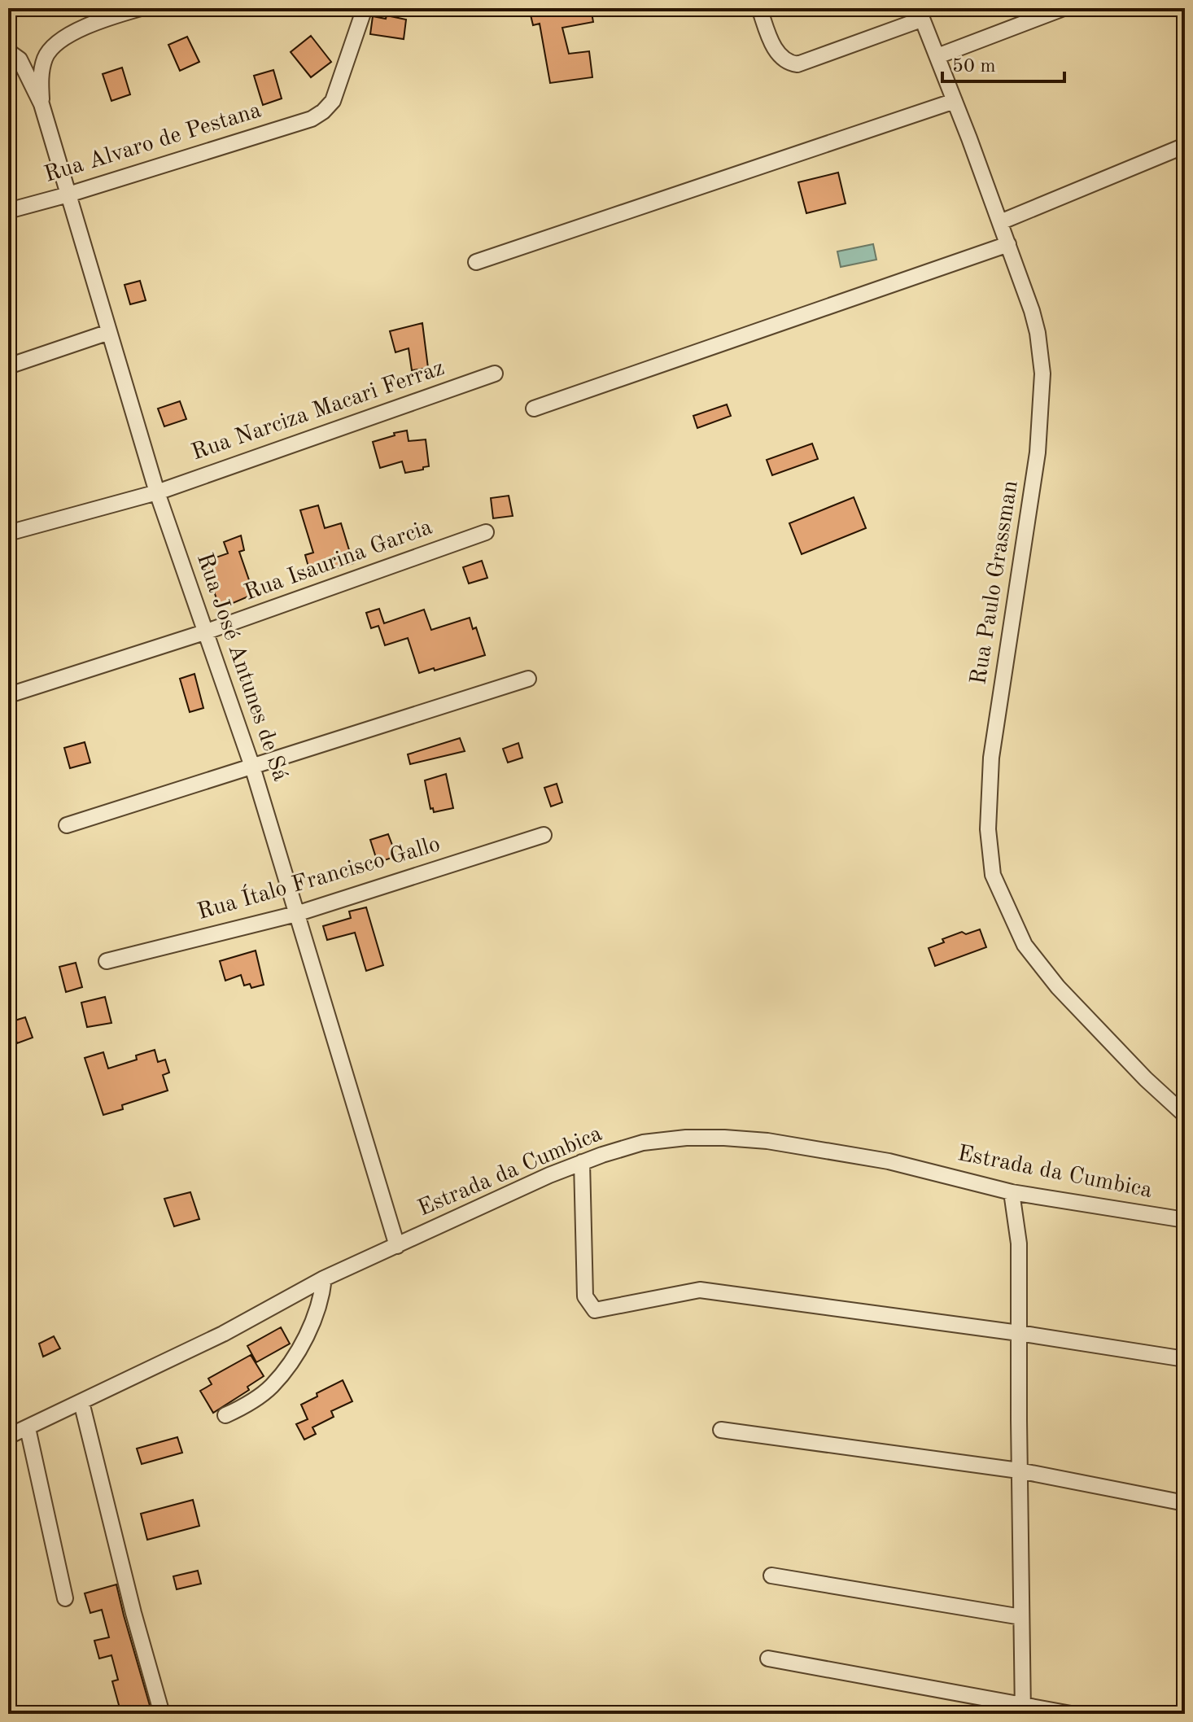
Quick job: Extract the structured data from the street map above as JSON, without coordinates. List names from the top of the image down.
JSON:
{
  "streets": {
    "street": [
      "Rua Alvaro de Pestana",
      "Rua Narciza Macari Ferraz",
      "Rua Isaurina Garcia",
      "Rua Paulo Grassman",
      "Rua José Antunes de Sá",
      "Rua Ítalo Francisco Gallo",
      "Estrada da Cumbica"
    ]
  },
  "crossings": [
    ["Rua Alvaro de Pestana", "Rua José Antunes de Sá"],
    ["Rua Narciza Macari Ferraz", "Rua José Antunes de Sá"],
    ["Rua Isaurina Garcia", "Rua José Antunes de Sá"],
    ["Rua José Antunes de Sá", "Rua Ítalo Francisco Gallo"],
    ["Rua José Antunes de Sá", "Estrada da Cumbica"]
  ],
  "scale_bar": "50 m"
}
